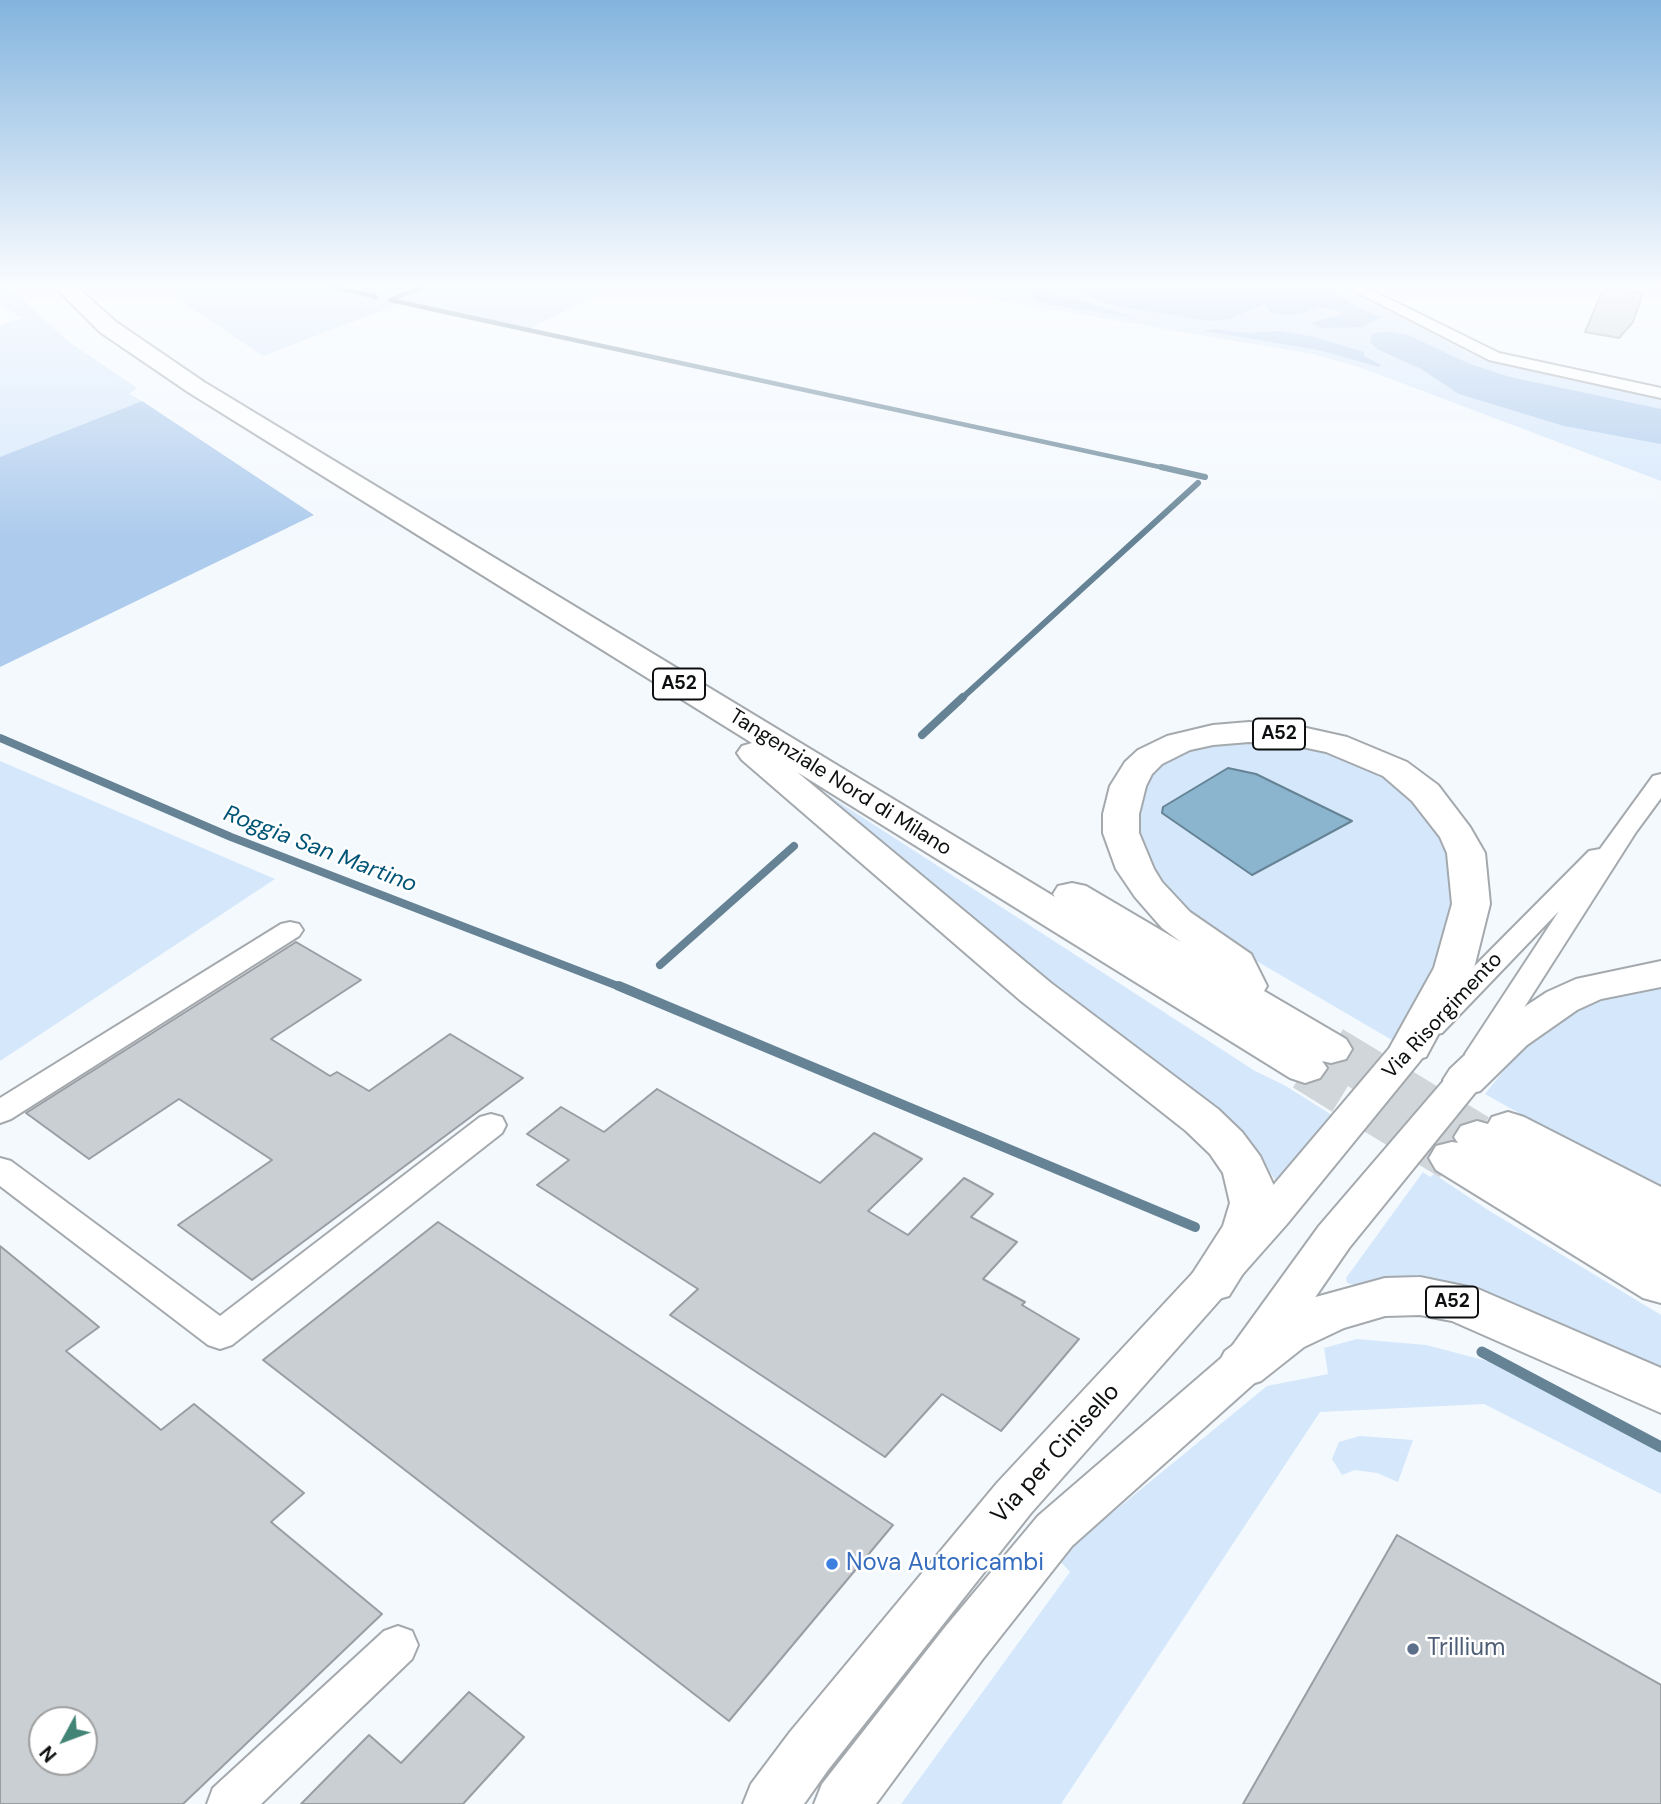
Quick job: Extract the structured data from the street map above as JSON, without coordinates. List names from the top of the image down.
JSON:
{
  "streets": {
    "highway": ["A52", "Tangenziale Nord di Milano"],
    "main road": ["Via Risorgimento", "Via per Cinisello"]
  },
  "crossings": [
    ["A52", "Tangenziale Nord di Milano"],
    ["A52", "Via Risorgimento"],
    ["A52", "Via per Cinisello"],
    ["Via Risorgimento", "Via per Cinisello"]
  ],
  "water": ["Roggia San Martino"],
  "places": ["Nova Autoricambi", "Trillium"],
  "north": "bottom left"
}
